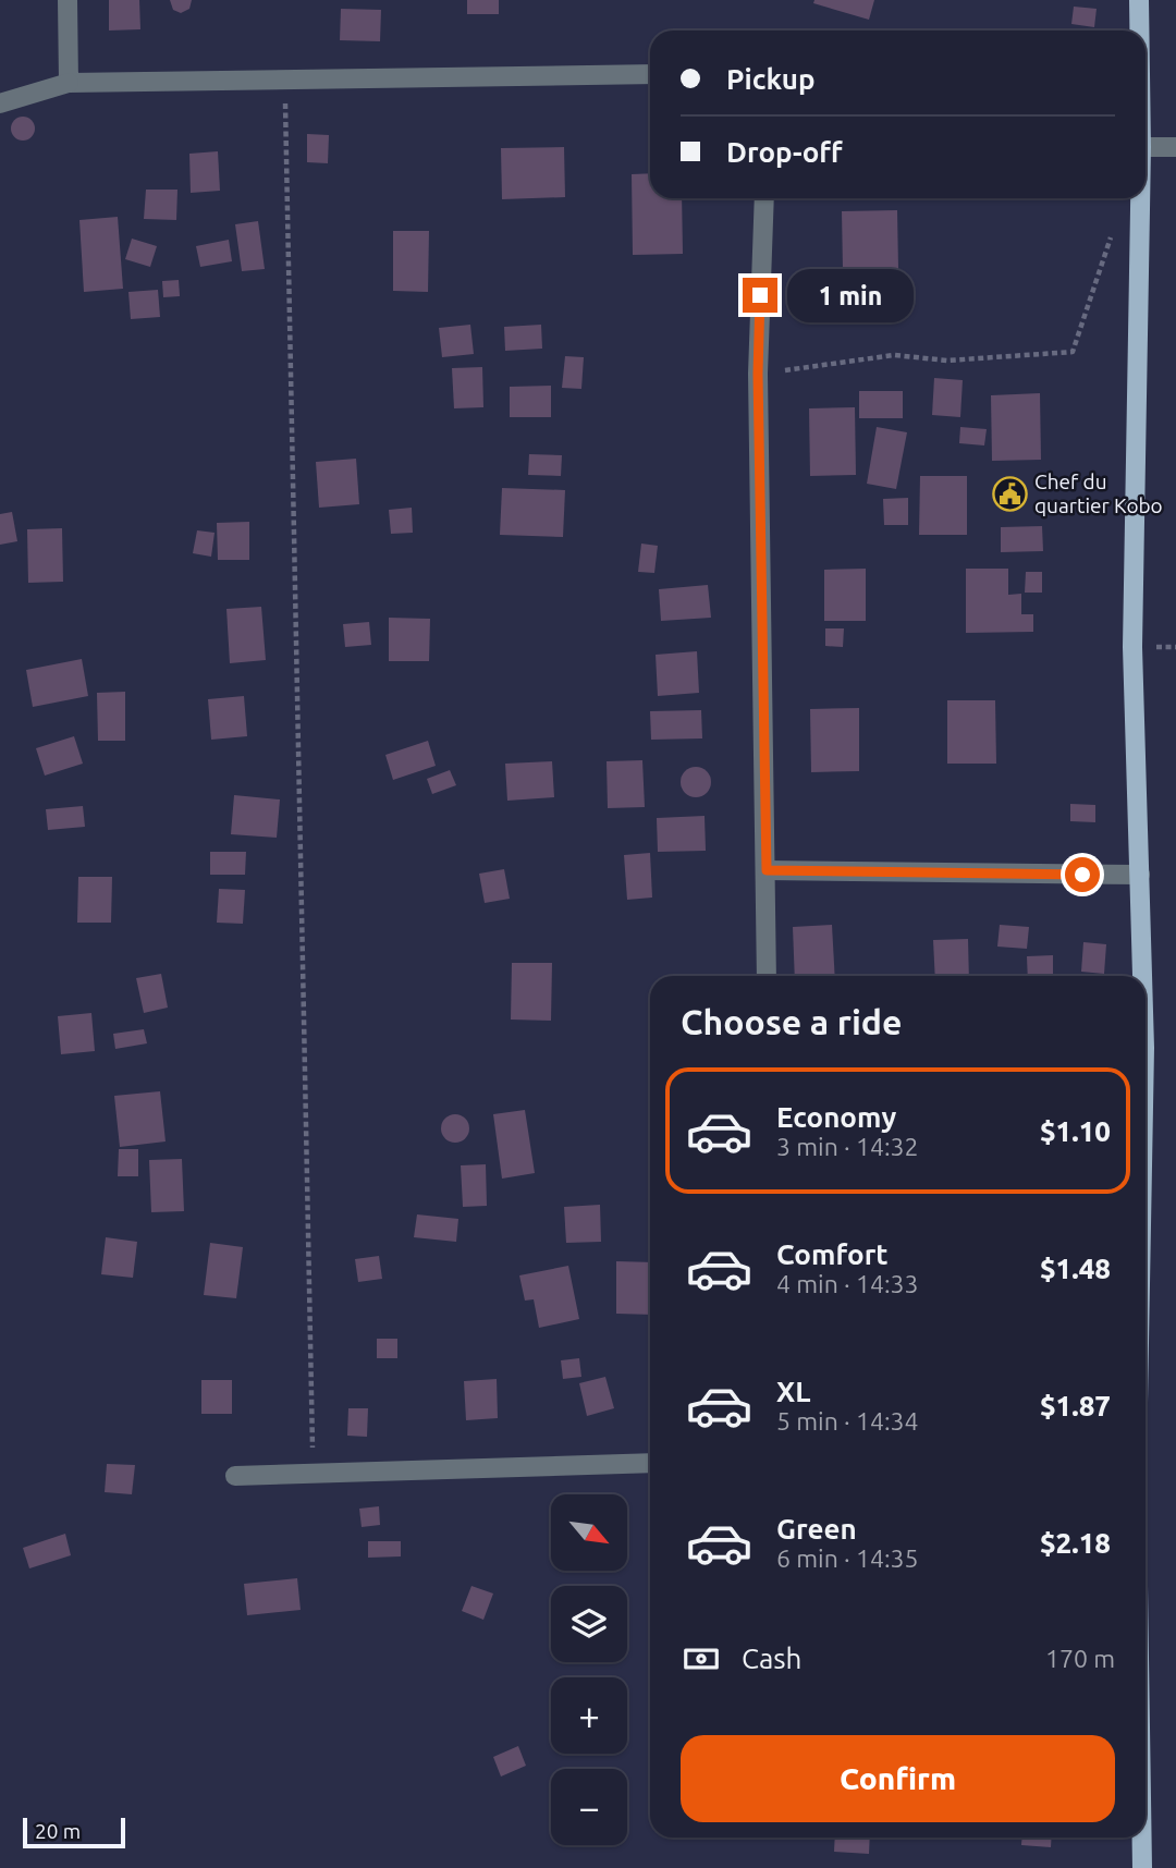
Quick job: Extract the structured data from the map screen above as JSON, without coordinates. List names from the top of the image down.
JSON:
{
  "places": {
    "public building": ["Chef du quartier Kobo"]
  },
  "scale_bar": "20 m",
  "north": "bottom right",
  "page": {
    "banner": ["Pickup", "Drop-off"],
    "bubble": "1 min",
    "heading": "Choose a ride",
    "list": [
      {
        "name": "Economy",
        "note": "3 min · 14:32",
        "value": "$1.10"
      },
      {
        "name": "Comfort",
        "note": "4 min · 14:33",
        "value": "$1.48"
      },
      {
        "name": "XL",
        "note": "5 min · 14:34",
        "value": "$1.87"
      },
      {
        "name": "Green",
        "note": "6 min · 14:35",
        "value": "$2.18"
      }
    ],
    "map_buttons": ["+", "−"],
    "pay": ["Cash", "170 m"],
    "buttons": "Confirm",
    "scale": "20 m"
  }
}
